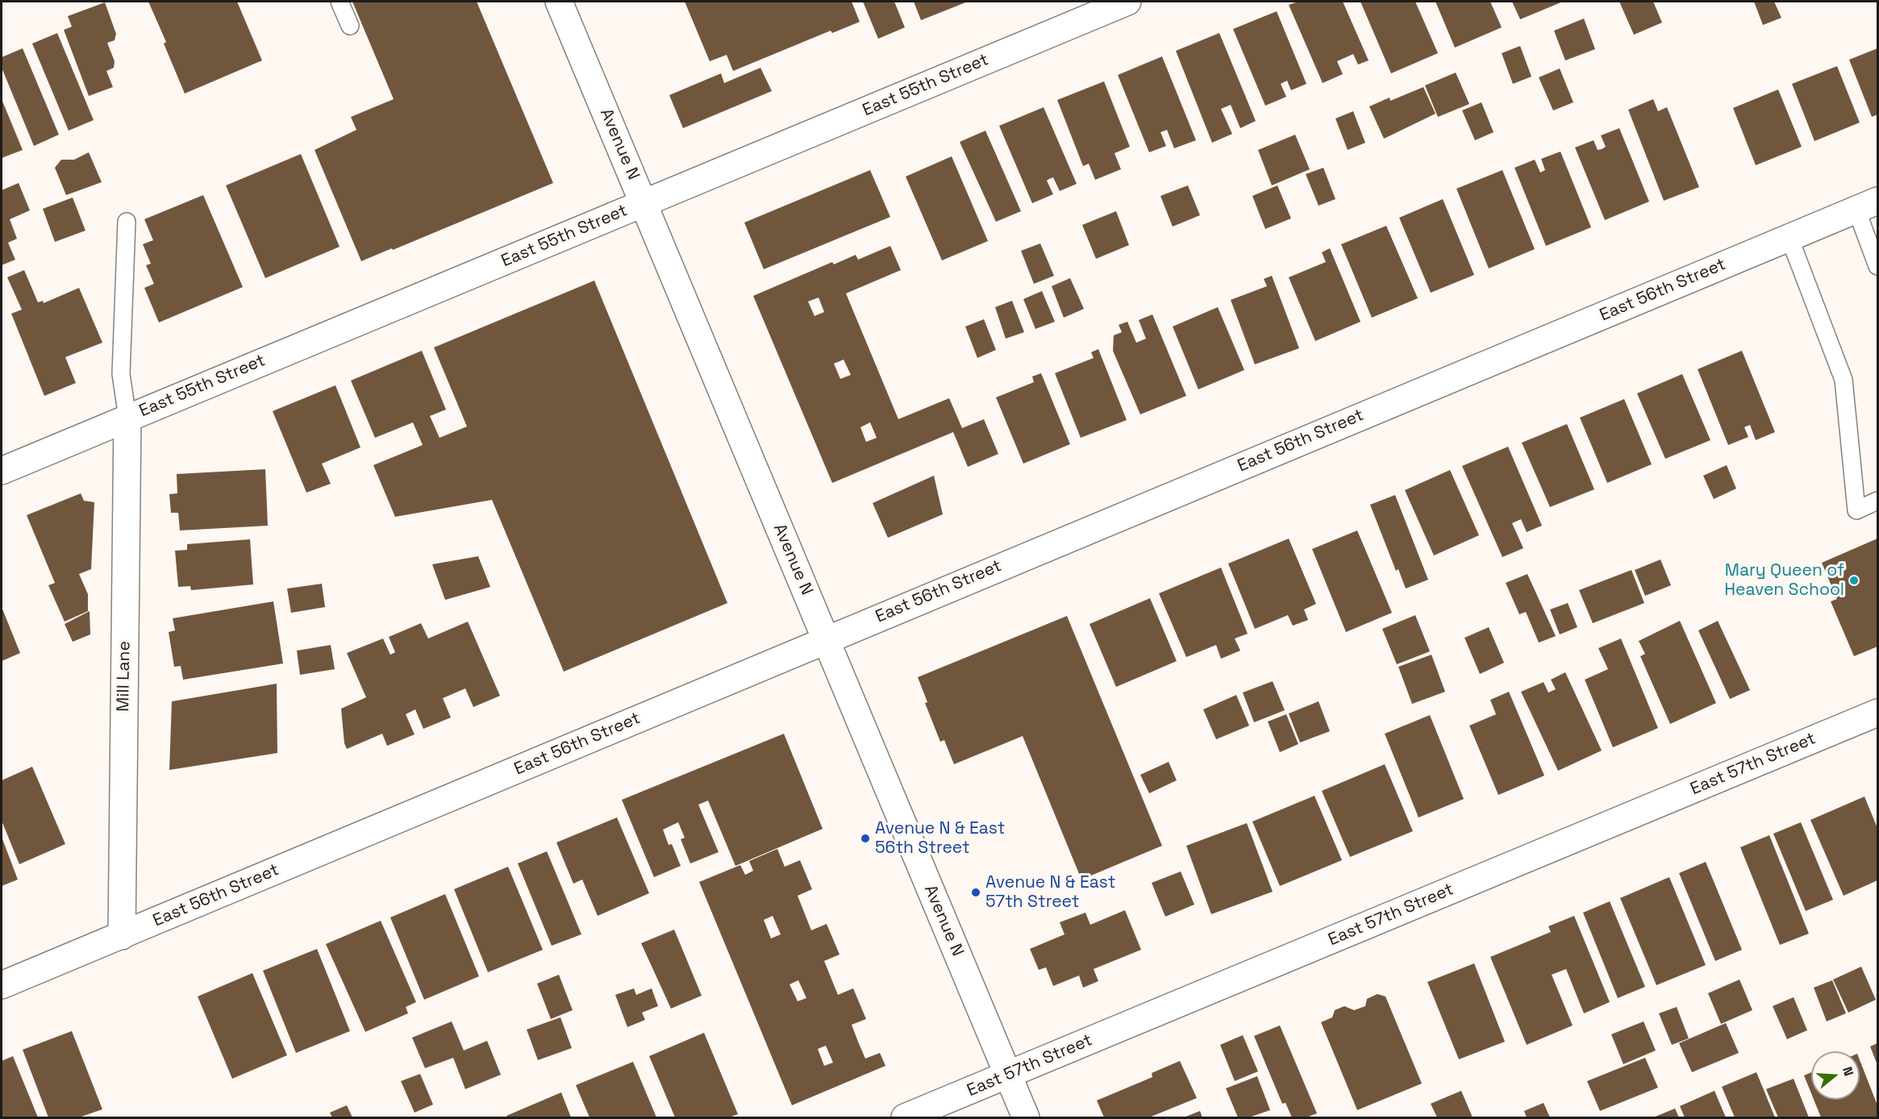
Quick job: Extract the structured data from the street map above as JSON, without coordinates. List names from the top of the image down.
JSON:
{
  "streets": {
    "street": [
      "East 55th Street",
      "Avenue N",
      "East 56th Street",
      "Mill Lane",
      "East 57th Street"
    ]
  },
  "crossings": [
    ["East 55th Street", "Avenue N"],
    ["East 55th Street", "Mill Lane"],
    ["Avenue N", "East 56th Street"],
    ["Avenue N", "East 57th Street"],
    ["East 56th Street", "Mill Lane"]
  ],
  "places": ["Mary Queen of Heaven School", "Avenue N & East 56th Street", "Avenue N & East 57th Street"],
  "north": "right"
}
